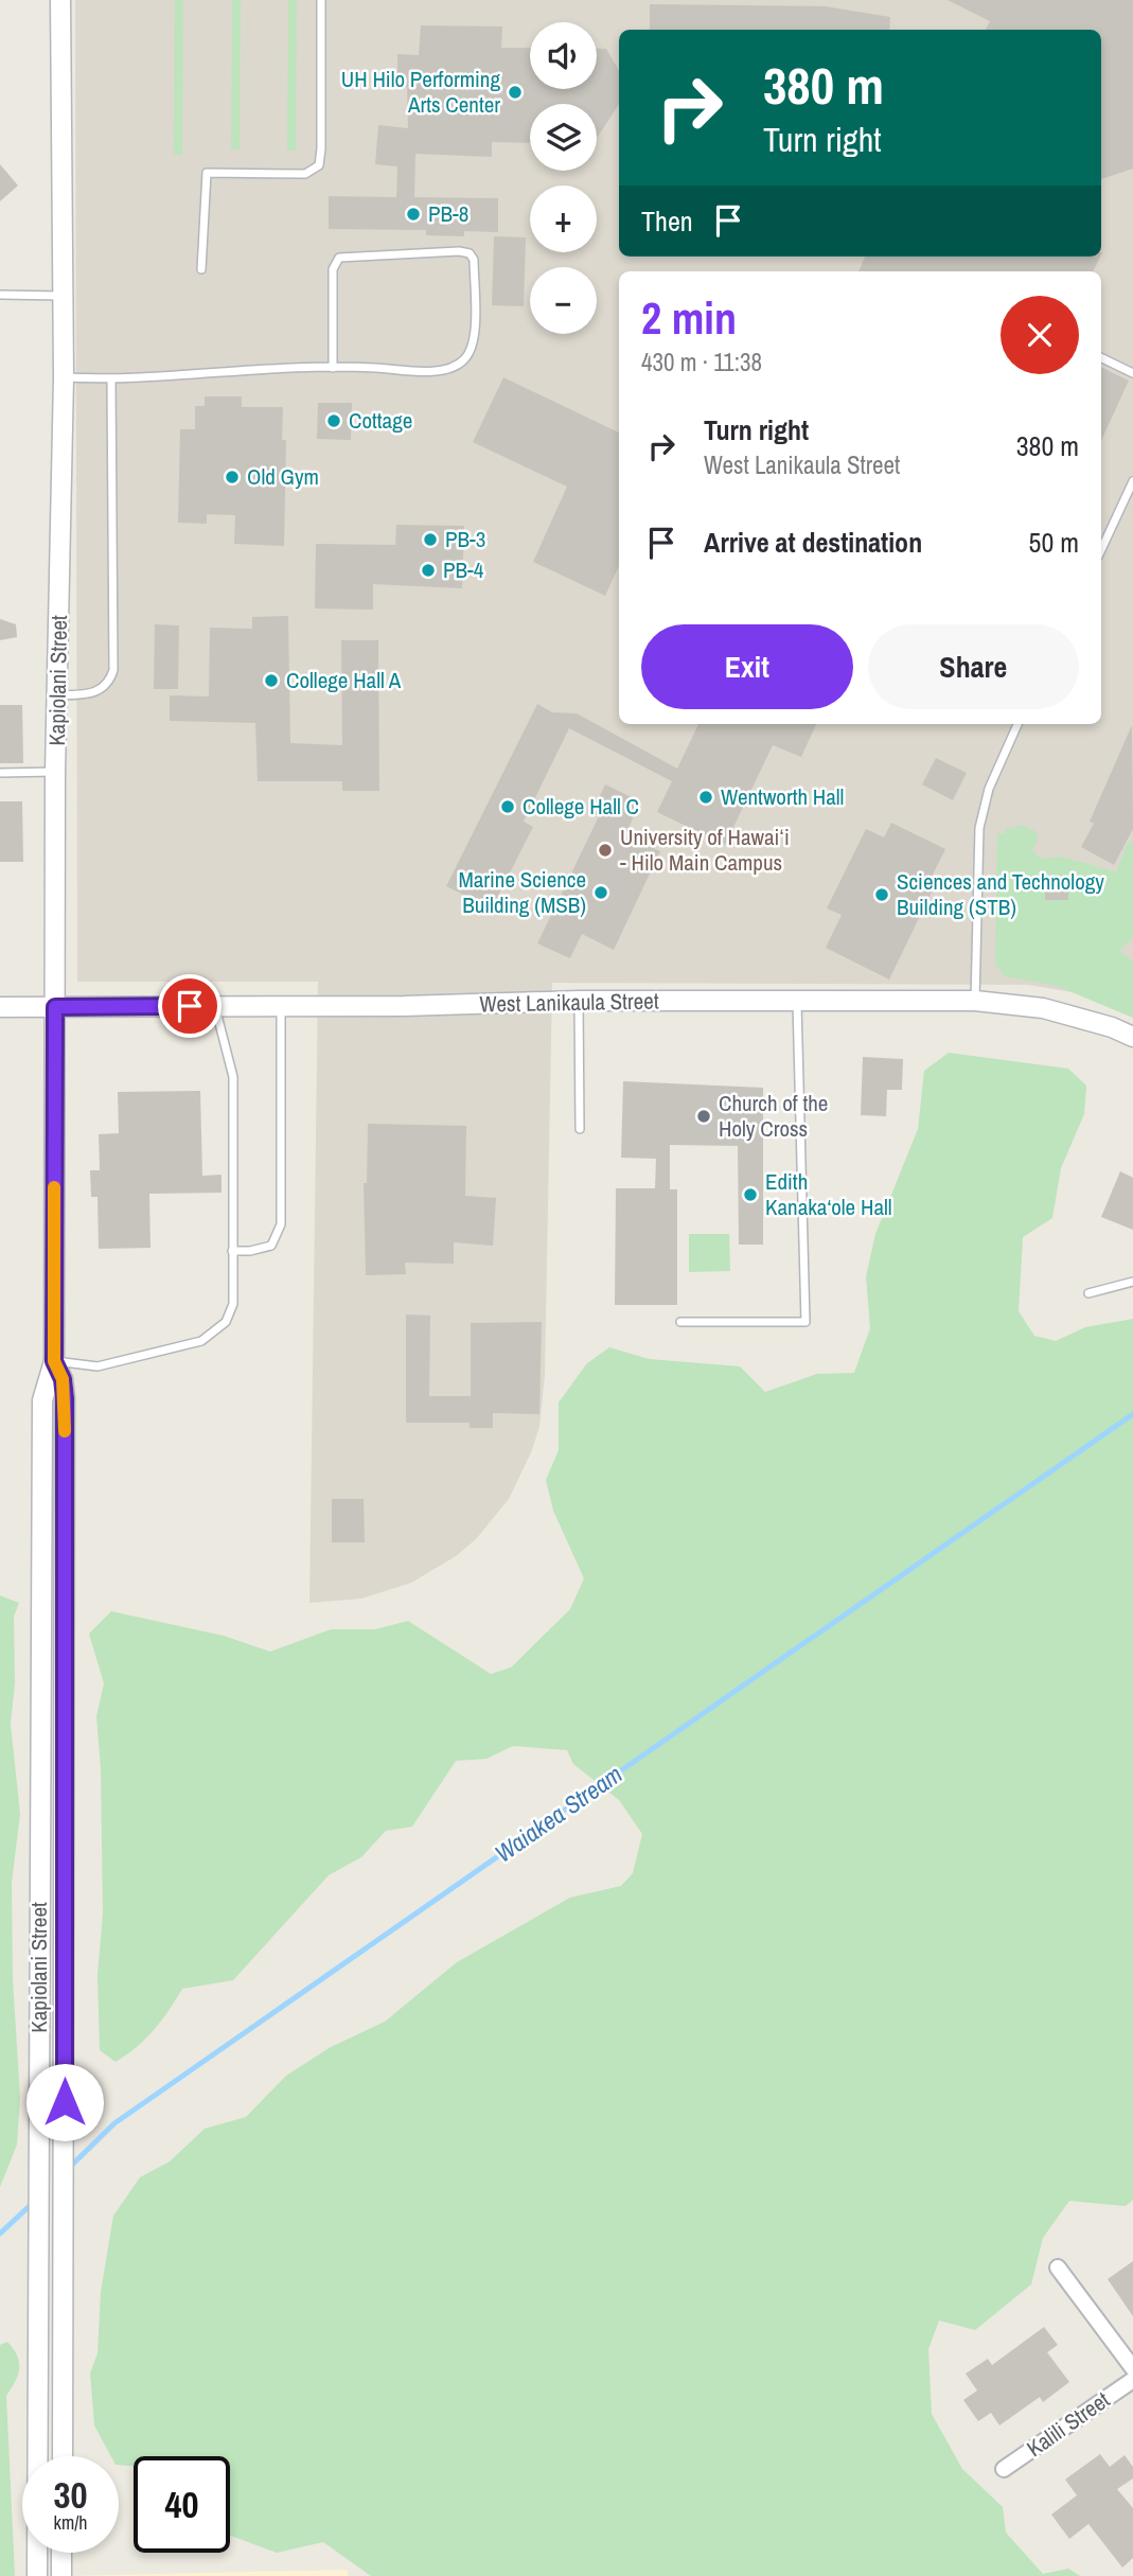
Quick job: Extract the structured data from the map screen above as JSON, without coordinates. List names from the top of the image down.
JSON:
{
  "streets": {
    "street": ["Kapiolani Street", "West Lanikaula Street", "Kalili Street"]
  },
  "crossings": [
    ["Kapiolani Street", "West Lanikaula Street"]
  ],
  "water": ["Waiakea Stream"],
  "places": [
    "UH Hilo Performing Arts Center",
    "PB-8",
    "Cottage",
    "Old Gym",
    "PB-3",
    "PB-4",
    "College Hall A",
    "Wentworth Hall",
    "College Hall C",
    "University of Hawaiʻi - Hilo Main Campus",
    "Marine Science Building (MSB)",
    "Sciences and Technology Building (STB)",
    "Church of the Holy Cross",
    "Edith Kanaka‘ole Hall"
  ],
  "page": {
    "map_buttons": ["+", "−"],
    "turn": ["380 m", "Turn right"],
    "then": "Then",
    "heading": ["2 min", "430 m · 11:38"],
    "list": [
      {
        "name": "Turn right",
        "note": "West Lanikaula Street",
        "value": "380 m"
      },
      {
        "name": "Arrive at destination",
        "value": "50 m"
      }
    ],
    "buttons": ["Exit", "Share"],
    "speed": "30 km/h",
    "limit": "40"
  }
}
